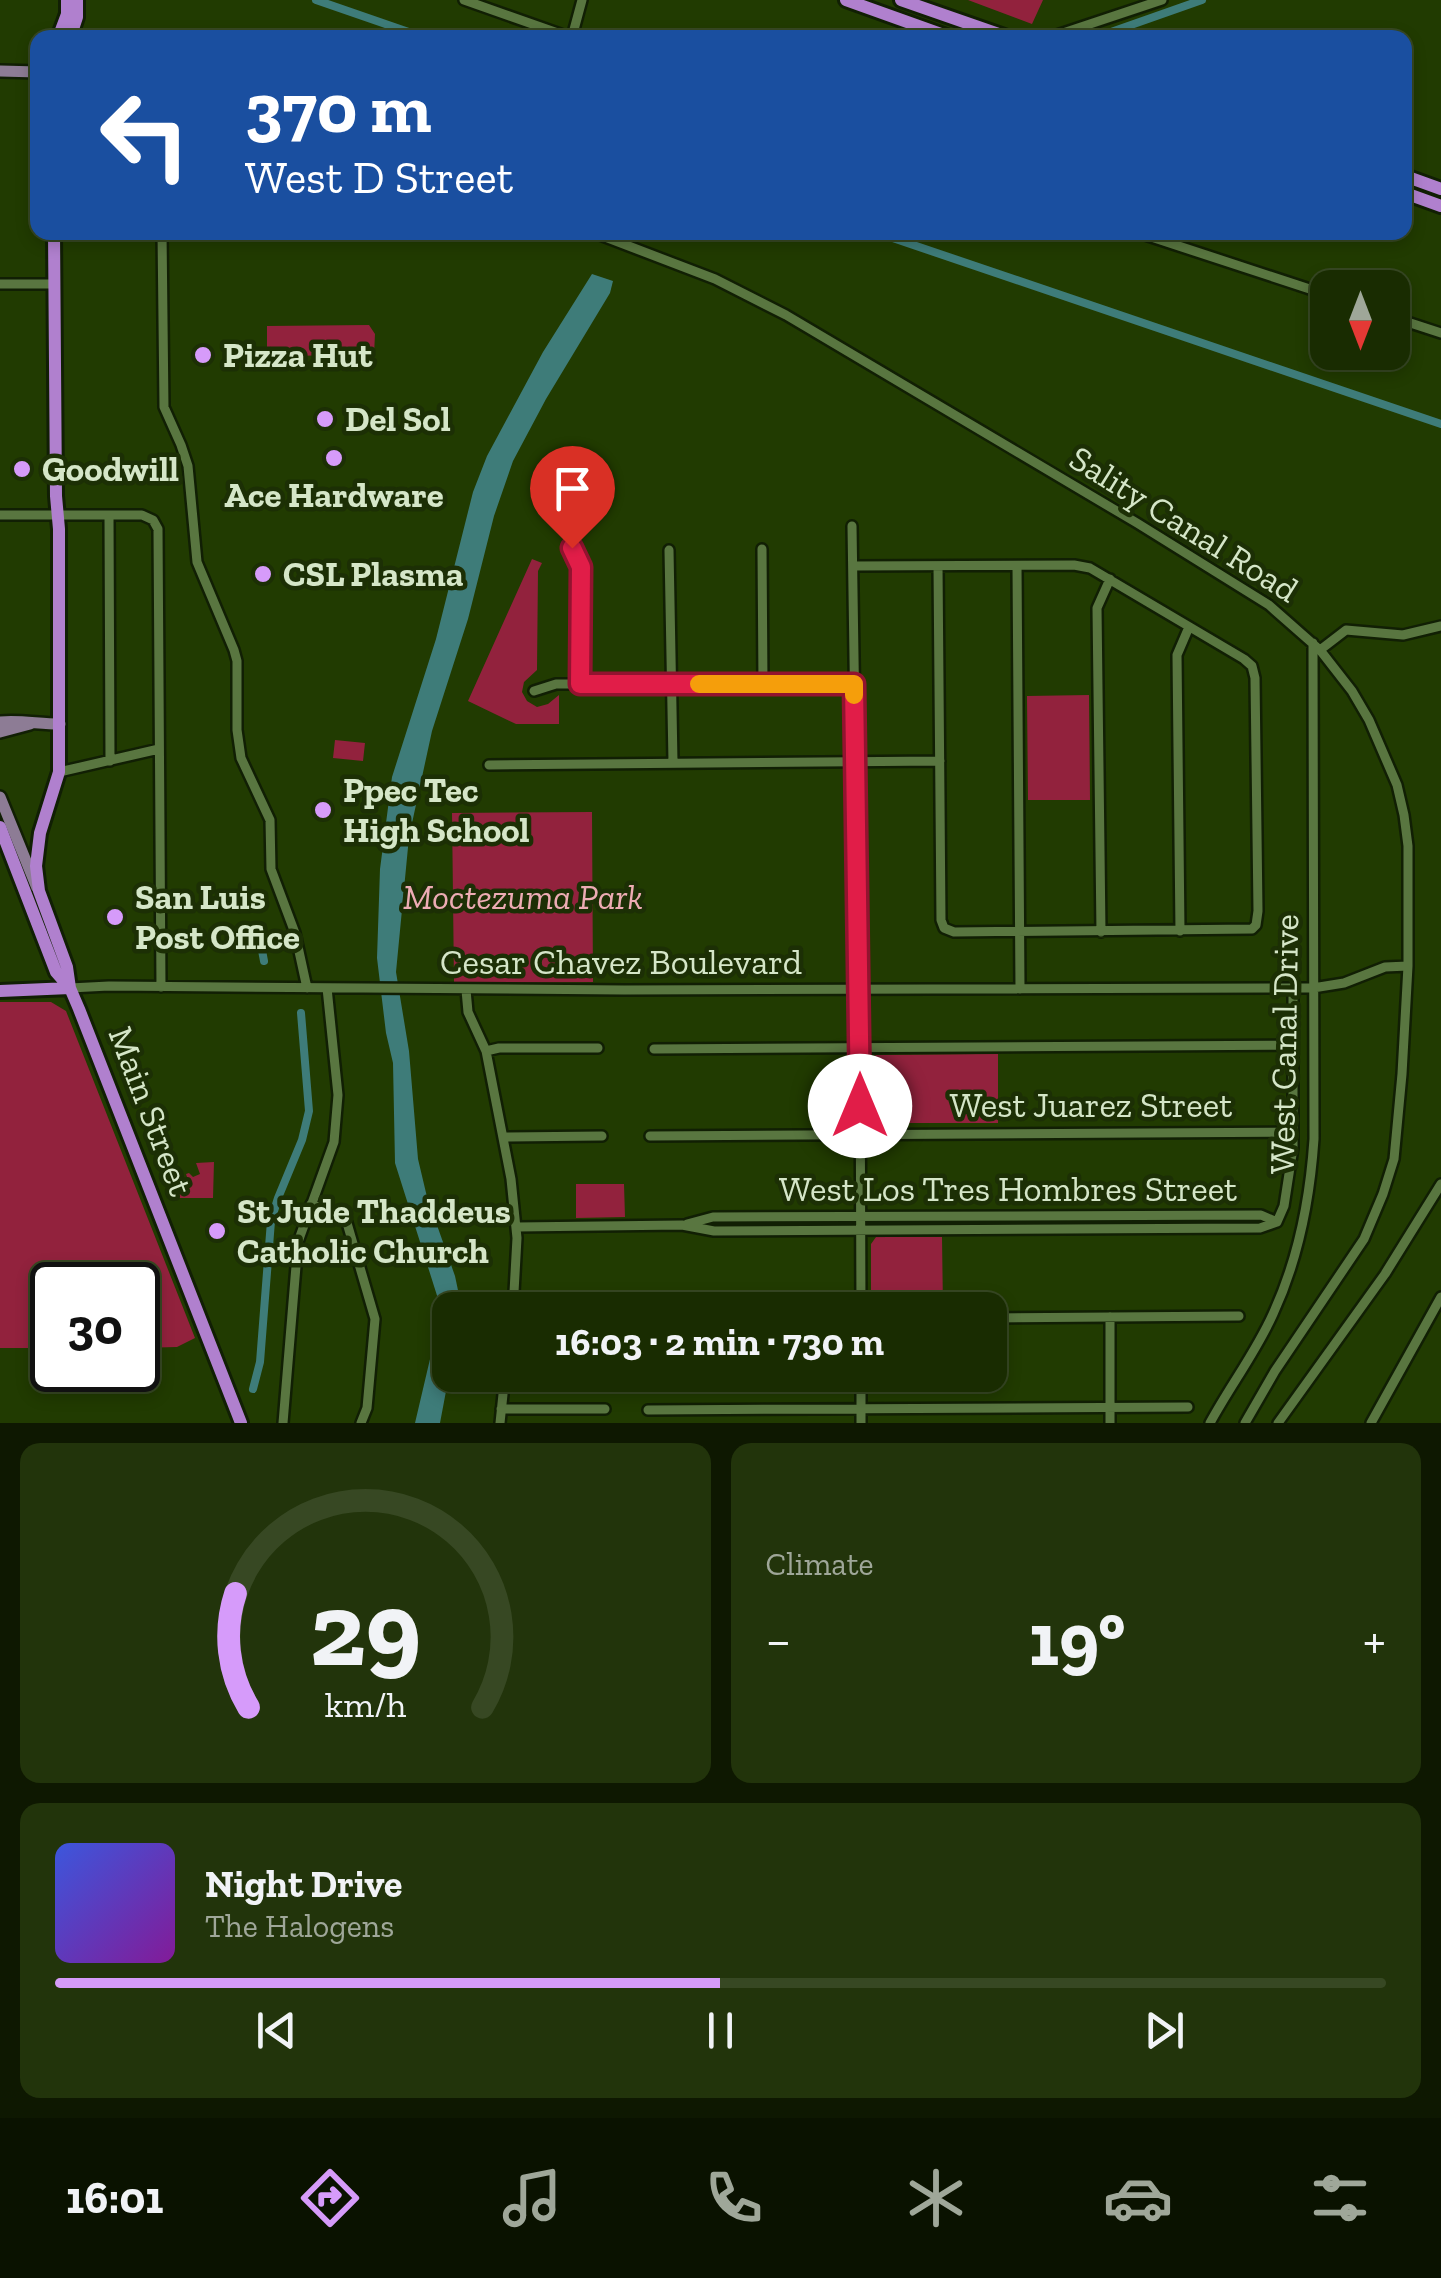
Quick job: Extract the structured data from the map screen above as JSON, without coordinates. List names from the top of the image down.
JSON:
{
  "streets": {
    "highway": ["Main Street"],
    "street": [
      "Sality Canal Road",
      "Cesar Chavez Boulevard",
      "West Canal Drive",
      "West Juarez Street",
      "West Los Tres Hombres Street"
    ]
  },
  "crossings": [
    ["Sality Canal Road", "Cesar Chavez Boulevard"],
    ["Sality Canal Road", "West Canal Drive"],
    ["Cesar Chavez Boulevard", "West Canal Drive"],
    ["Cesar Chavez Boulevard", "Main Street"],
    ["West Canal Drive", "West Juarez Street"],
    ["West Canal Drive", "West Los Tres Hombres Street"]
  ],
  "parks": ["Moctezuma Park"],
  "places": [
    "Pizza Hut",
    "Del Sol",
    "Ace Hardware",
    "Goodwill",
    "CSL Plasma",
    "Ppec Tec High School",
    "San Luis Post Office",
    "St Jude Thaddeus Catholic Church"
  ],
  "north": "bottom",
  "page": {
    "turn": ["370 m", "West D Street"],
    "limit": "30",
    "trip": "16:03 · 2 min · 730 m",
    "tile": "Climate",
    "heat": ["−", "19°", "+"],
    "song": ["Night Drive", "The Halogens"],
    "tabs": "16:01",
    "gauge": ["29", "km/h"]
  }
}
